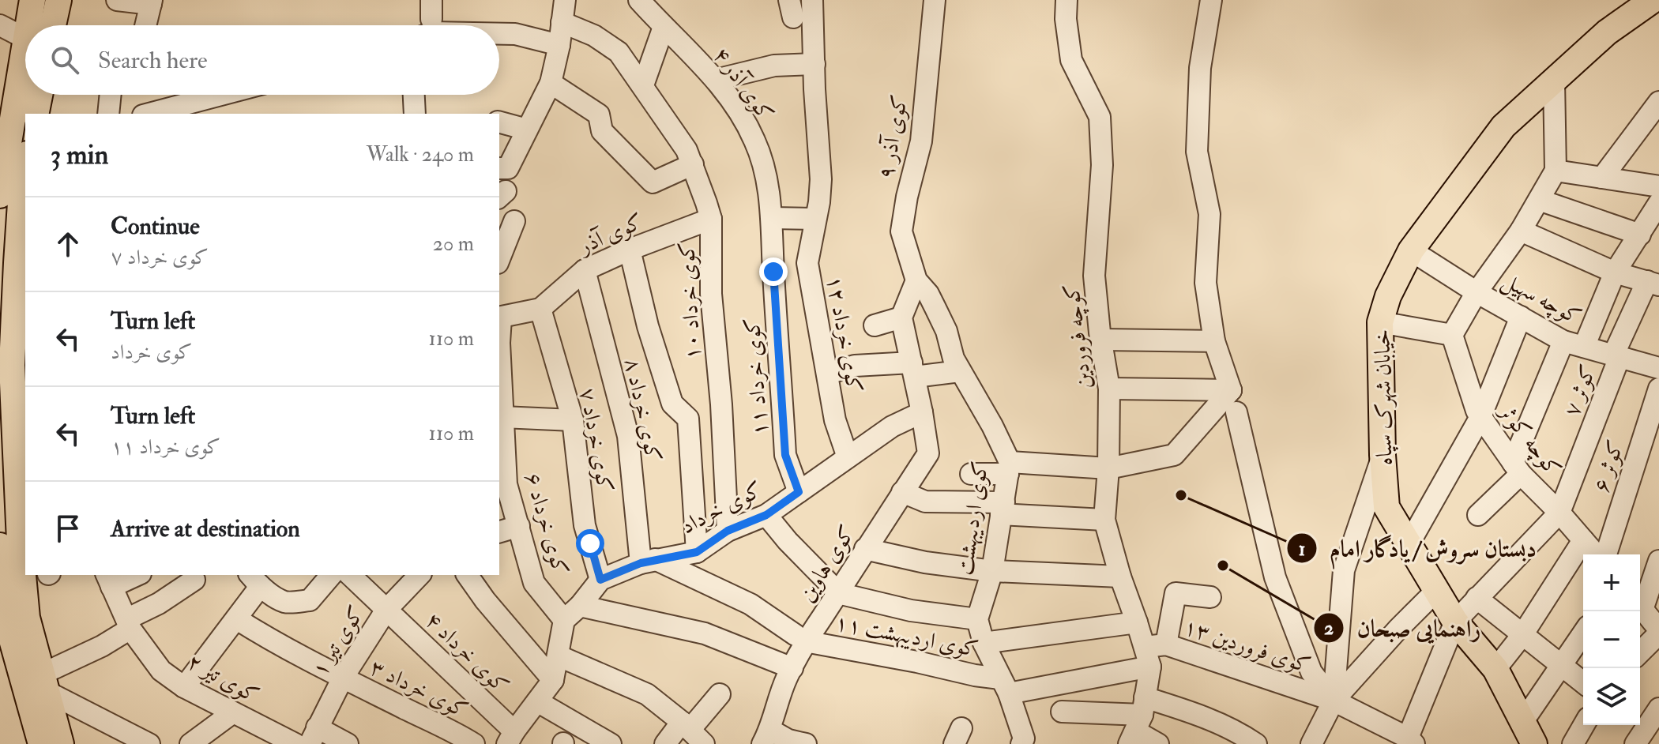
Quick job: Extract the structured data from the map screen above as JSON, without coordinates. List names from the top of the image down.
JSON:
{
  "streets": {
    "main road": ["خیابان شهرک سپاه"],
    "street": [
      "کوی آذر ۴",
      "کوی آذر ۹",
      "کوی آذر",
      "کوچه سهیل",
      "کوی خرداد ۱۰",
      "کوی خرداد ۱۲",
      "کوچه فروردین",
      "کوی خرداد ۱۱",
      "کوثر ۷",
      "کوی خرداد ۸",
      "کوی خرداد ۷",
      "کوچه کوثر",
      "کوثر ۶",
      "کوی خرداد",
      "کوی اردیبهشت",
      "کوی خرداد ۶",
      "کوی هاوین",
      "کوی اردیبهشت ۱۱",
      "کوی تیر ۱",
      "کوی فروردین ۱۳",
      "کوی خرداد ۴",
      "کوی تیر ۲",
      "کوی خرداد ۳"
    ]
  },
  "crossings": [
    ["کوی آذر ۴", "کوی خرداد ۱۱"],
    ["کوی آذر ۹", "کوی اردیبهشت"],
    ["کوی آذر", "کوی خرداد ۱۰"],
    ["کوی آذر", "کوی خرداد ۸"],
    ["کوی آذر", "کوی خرداد ۷"],
    ["کوچه سهیل", "کوثر ۷"],
    ["کوچه سهیل", "خیابان شهرک سپاه"],
    ["کوی خرداد ۱۰", "کوی خرداد"],
    ["کوی خرداد ۱۲", "کوی خرداد"],
    ["کوچه فروردین", "کوی اردیبهشت ۱۱"],
    ["کوچه فروردین", "کوی فروردین ۱۳"],
    ["کوی خرداد ۱۱", "کوی خرداد"],
    ["کوثر ۷", "کوچه کوثر"],
    ["کوی خرداد ۸", "کوی خرداد"],
    ["کوی خرداد ۷", "کوی خرداد"],
    ["کوی خرداد", "کوی خرداد ۶"],
    ["کوی خرداد", "کوی هاوین"],
    ["کوی هاوین", "کوی اردیبهشت ۱۱"],
    ["کوی اردیبهشت ۱۱", "کوی فروردین ۱۳"],
    ["کوی تیر ۱", "کوی خرداد ۴"],
    ["کوی تیر ۱", "کوی خرداد ۳"]
  ],
  "places": ["دبستان سروش / یادگار امام", "راهنمایی صبحان"],
  "page": {
    "search": "Search here",
    "heading": ["3 min", "Walk · 240 m"],
    "list": [
      ["Continue", "کوی خرداد ۷", "20 m"],
      ["Turn left", "کوی خرداد", "110 m"],
      ["Turn left", "کوی خرداد ۱۱", "110 m"],
      "Arrive at destination"
    ],
    "map_buttons": ["+", "−"]
  }
}
